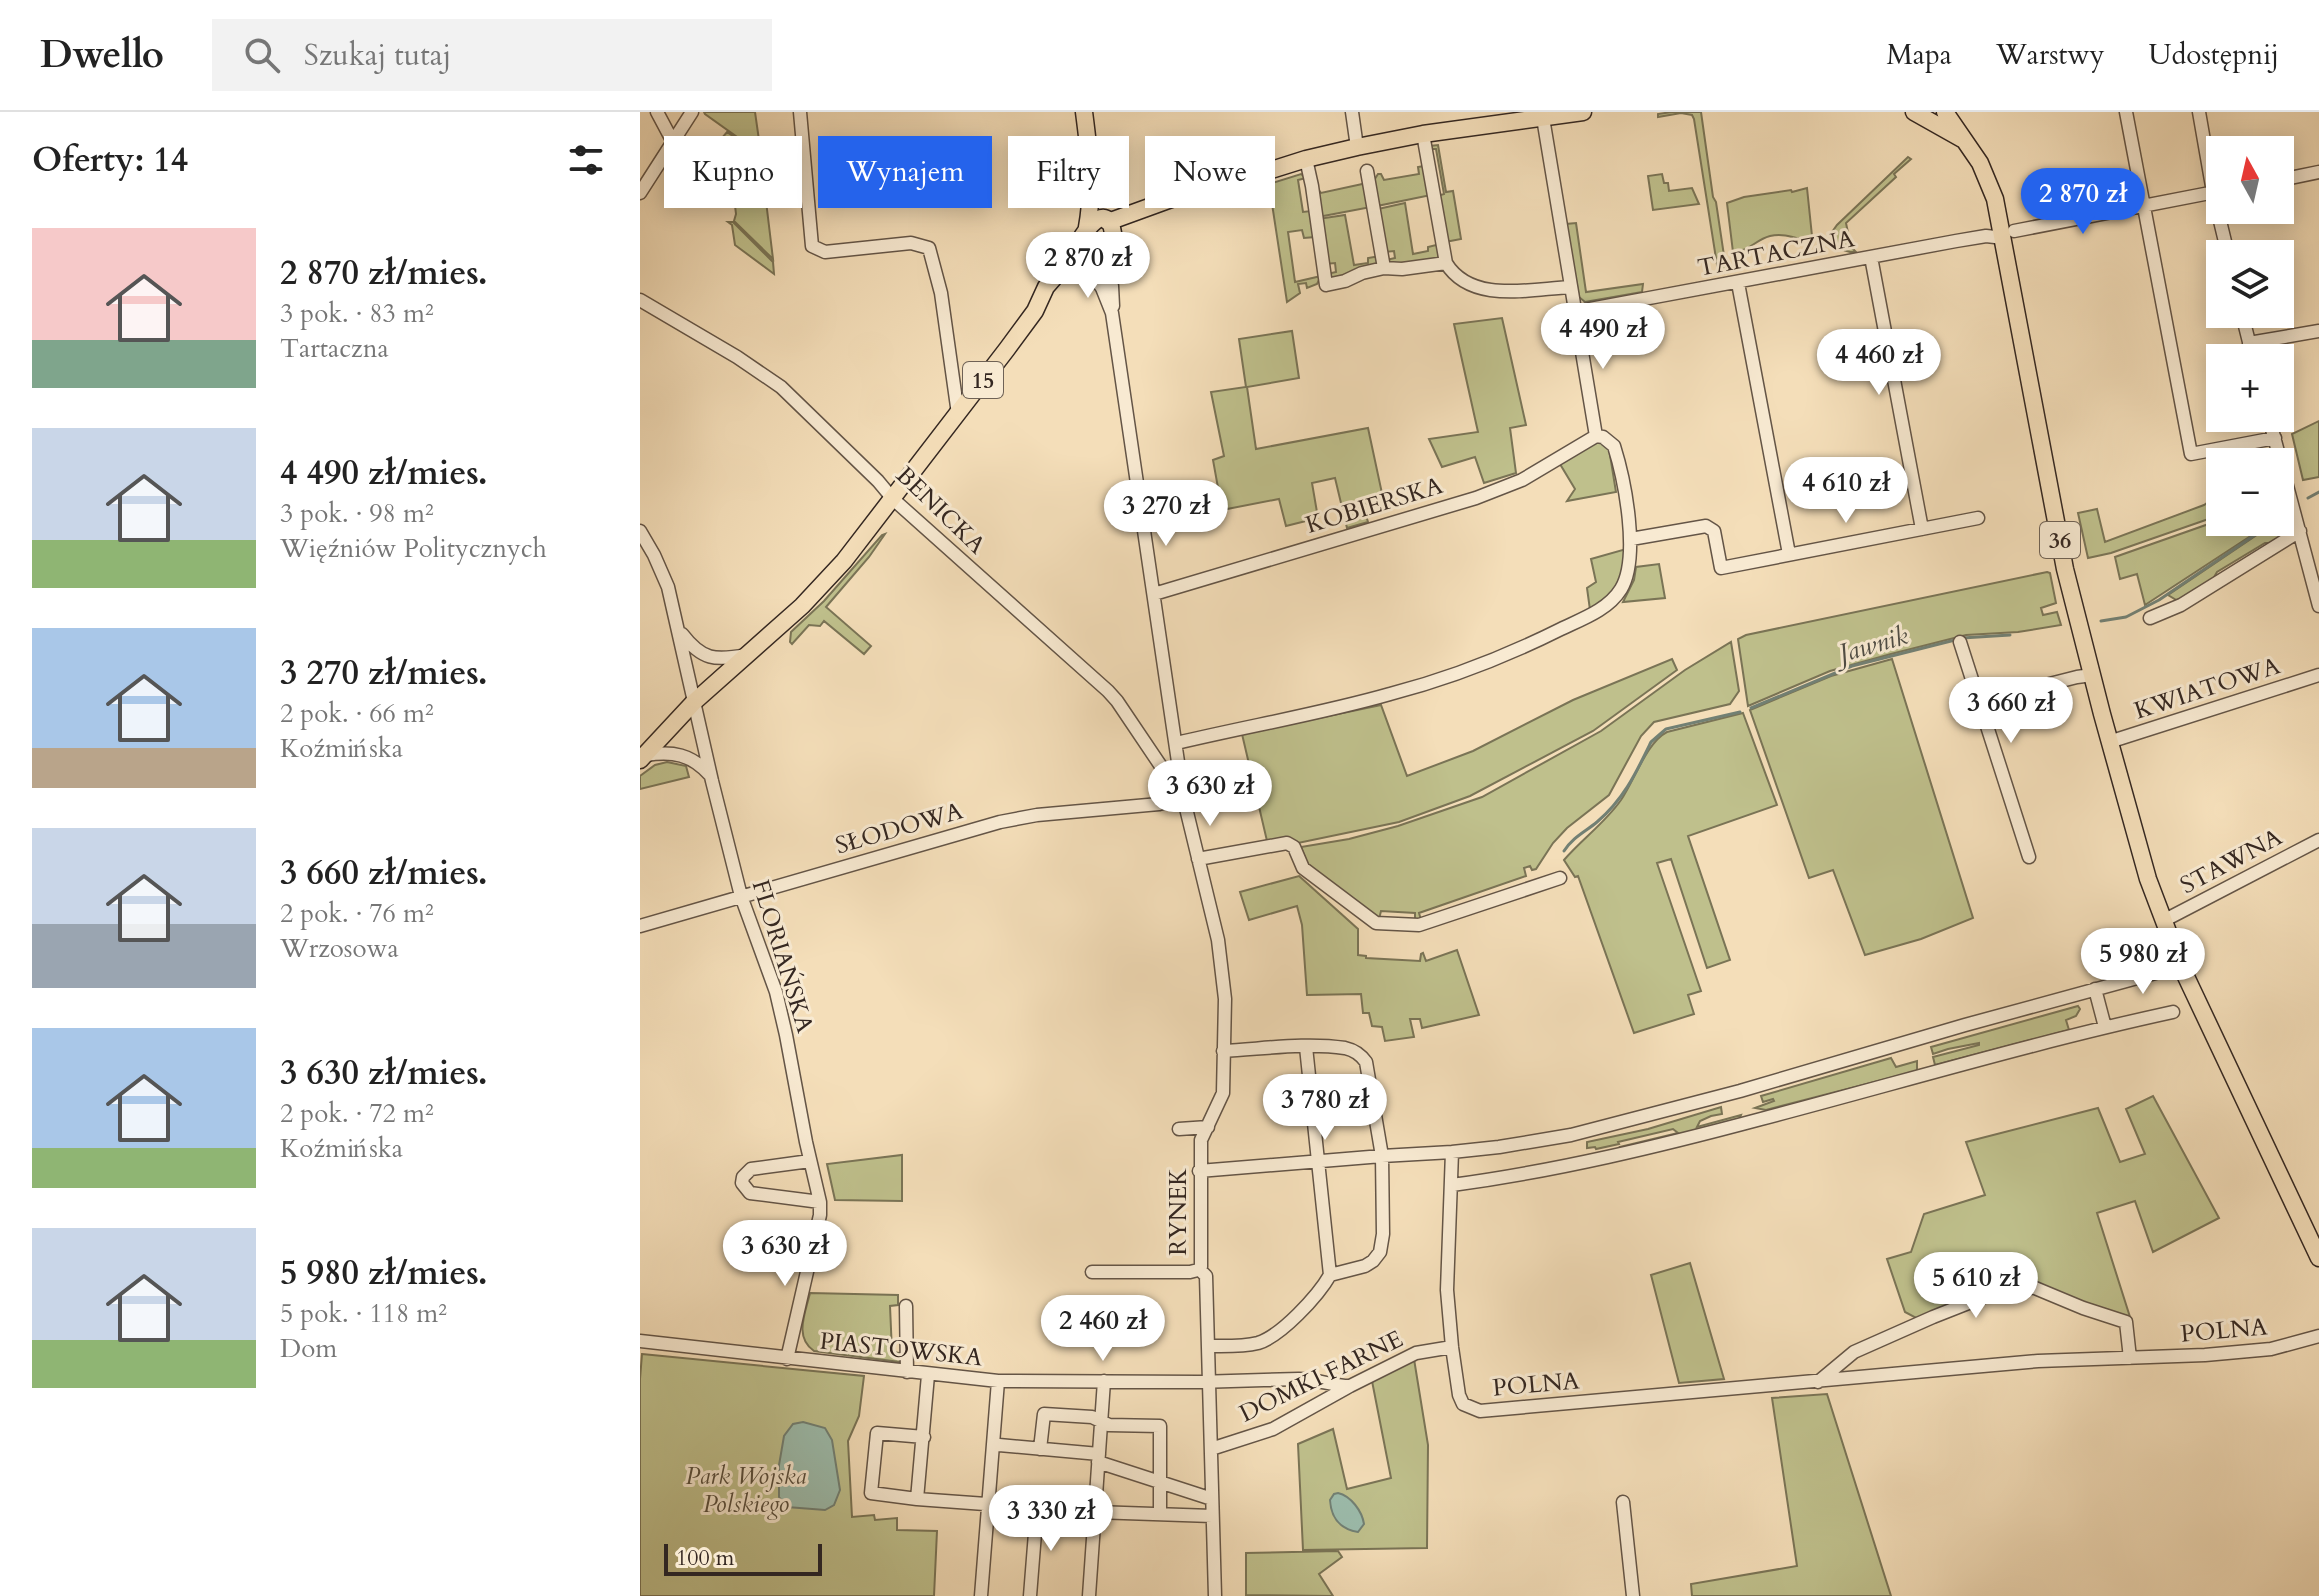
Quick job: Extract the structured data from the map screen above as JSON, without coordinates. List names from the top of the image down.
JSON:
{
  "streets": {
    "main road": ["15", "36"],
    "street": [
      "TARTACZNA",
      "KOBIERSKA",
      "BENICKA",
      "KWIATOWA",
      "SŁODOWA",
      "STAWNA",
      "FLORIAŃSKA",
      "RYNEK",
      "POLNA",
      "PIASTOWSKA",
      "DOMKI FARNE"
    ]
  },
  "crossings": [
    ["TARTACZNA", "36"],
    ["15", "BENICKA"],
    ["15", "FLORIAŃSKA"],
    ["BENICKA", "SŁODOWA"],
    ["BENICKA", "RYNEK"],
    ["36", "KWIATOWA"],
    ["36", "STAWNA"],
    ["SŁODOWA", "FLORIAŃSKA"],
    ["SŁODOWA", "RYNEK"],
    ["FLORIAŃSKA", "PIASTOWSKA"],
    ["POLNA", "DOMKI FARNE"],
    ["PIASTOWSKA", "DOMKI FARNE"]
  ],
  "water": ["Jawnik"],
  "parks": ["Park Wojska Polskiego"],
  "scale_bar": "100 m",
  "north": "top",
  "page": {
    "header": "Dwello",
    "search": "Szukaj tutaj",
    "nav": ["Mapa", "Warstwy", "Udostępnij"],
    "heading": "Oferty: 14",
    "map_buttons": ["+", "−"],
    "chip": [
      "Kupno",
      "Wynajem",
      "Filtry",
      "Nowe"
    ],
    "price": [
      "2 870 zł",
      "2 870 zł",
      "4 490 zł",
      "4 460 zł",
      "4 610 zł",
      "3 270 zł",
      "3 660 zł",
      "3 630 zł",
      "5 980 zł",
      "3 780 zł",
      "3 630 zł",
      "5 610 zł",
      "2 460 zł",
      "3 330 zł"
    ],
    "list": [
      {
        "name": "2 870 zł/mies.",
        "note": "3 pok. · 83 m² · Tartaczna"
      },
      {
        "name": "4 490 zł/mies.",
        "note": "3 pok. · 98 m² · Więźniów Politycznych"
      },
      {
        "name": "3 270 zł/mies.",
        "note": "2 pok. · 66 m² · Koźmińska"
      },
      {
        "name": "3 660 zł/mies.",
        "note": "2 pok. · 76 m² · Wrzosowa"
      },
      {
        "name": "3 630 zł/mies.",
        "note": "2 pok. · 72 m² · Koźmińska"
      },
      {
        "name": "5 980 zł/mies.",
        "note": "5 pok. · 118 m² · Dom"
      }
    ],
    "scale": "100 m"
  }
}
